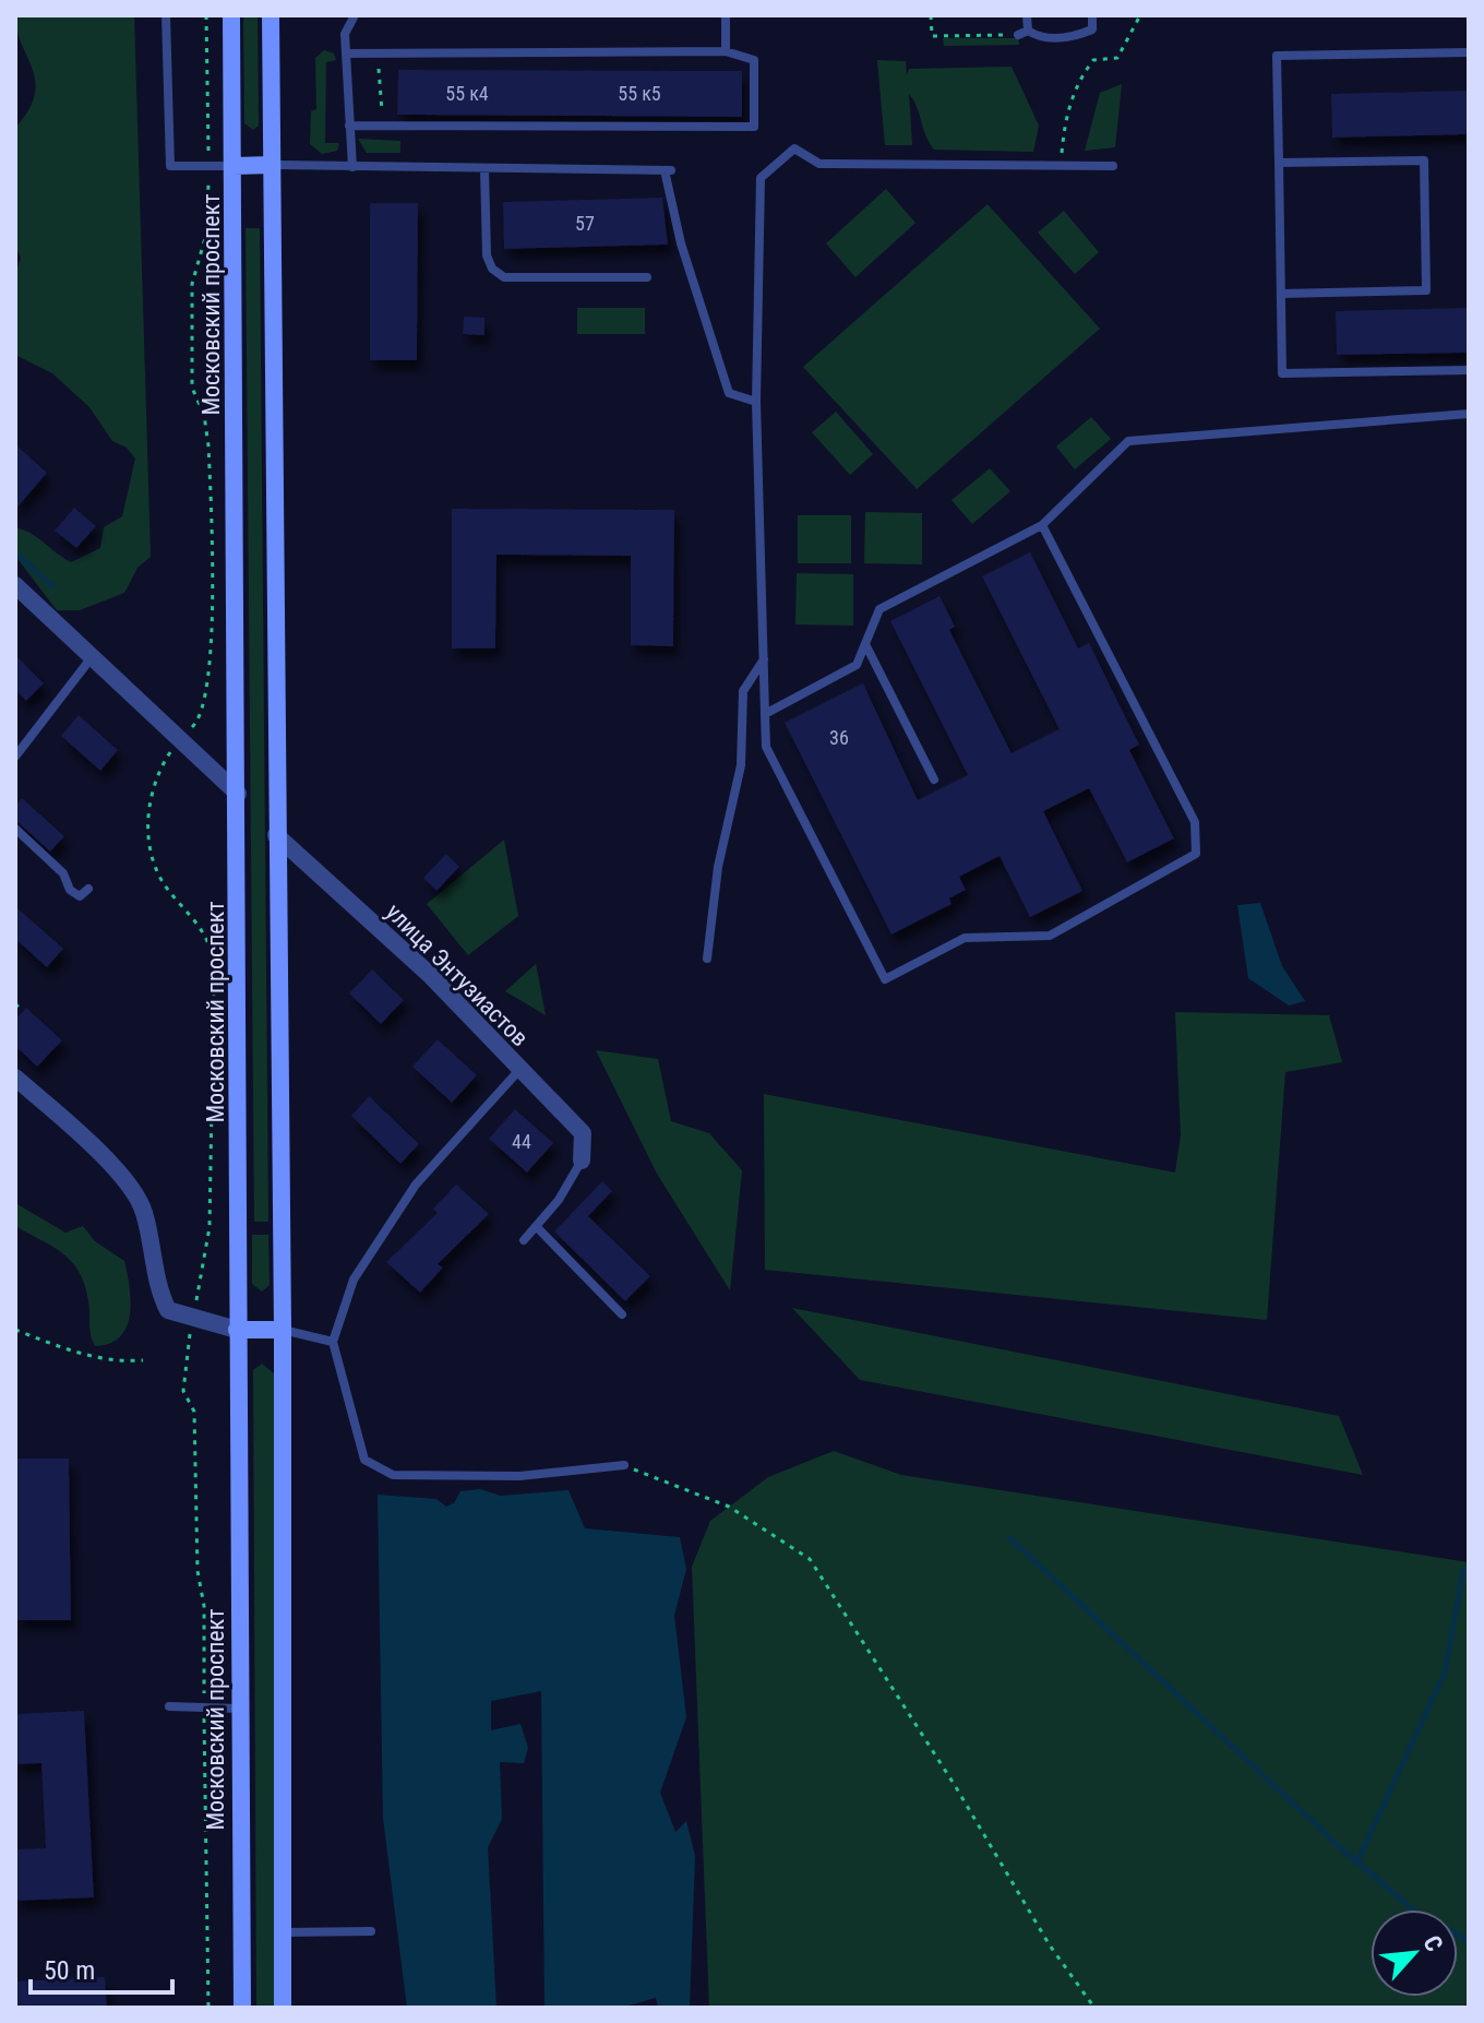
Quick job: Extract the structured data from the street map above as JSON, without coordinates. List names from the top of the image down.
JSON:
{
  "streets": {
    "main road": ["Московский проспект"],
    "street": ["улица Энтузиастов"]
  },
  "house_numbers": [
    "55 к4",
    "55 к5",
    "57",
    "36",
    "44"
  ],
  "scale_bar": "50 m",
  "north": "top right"
}
